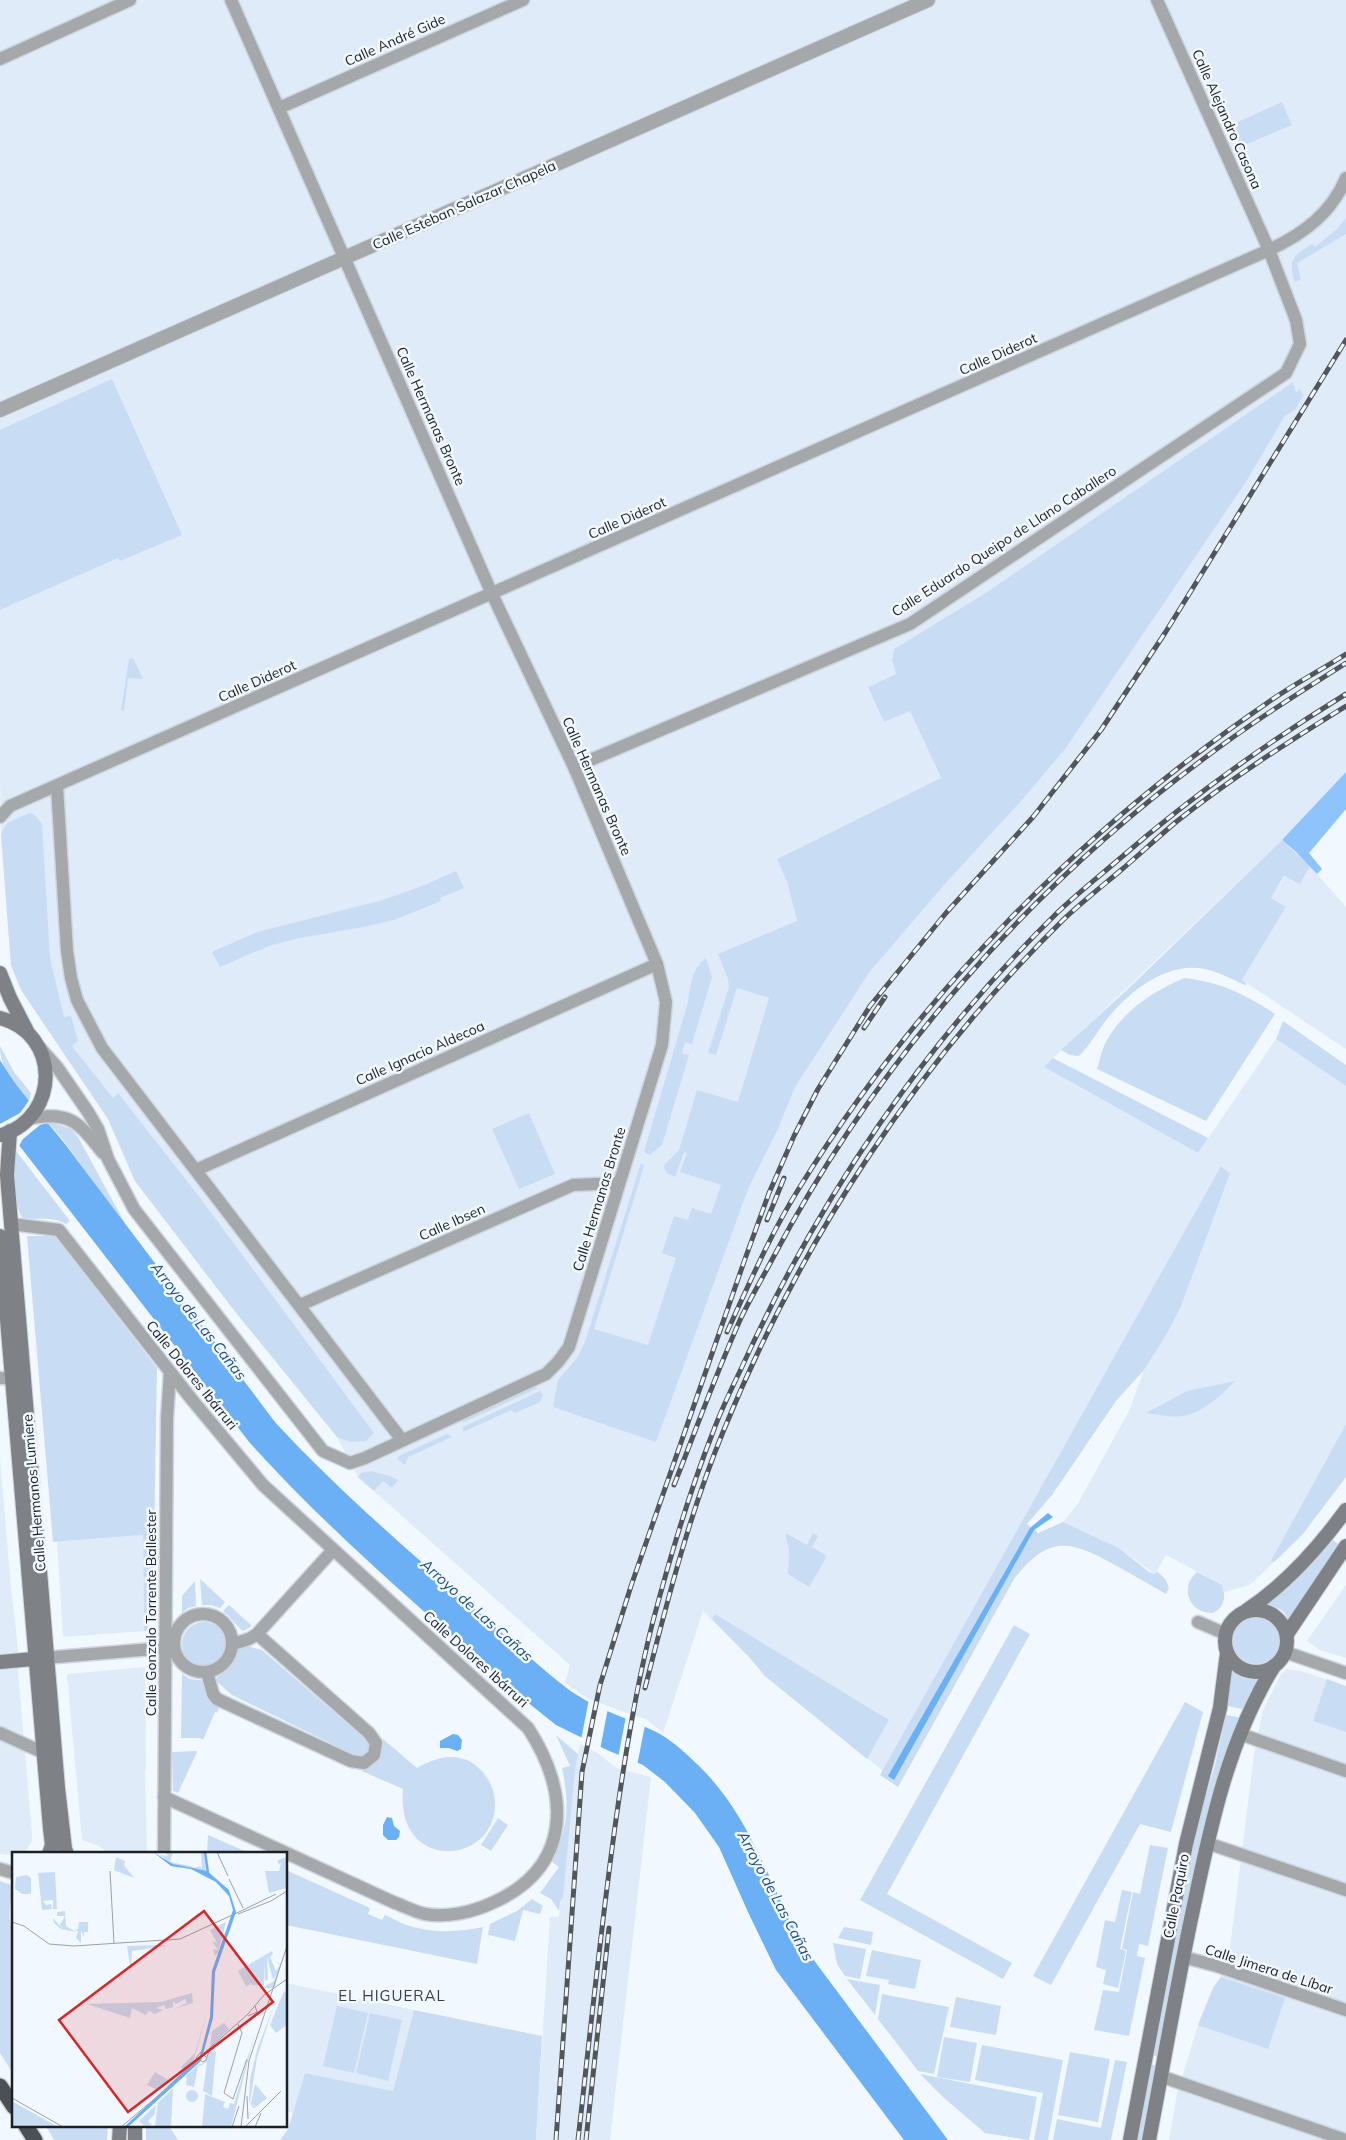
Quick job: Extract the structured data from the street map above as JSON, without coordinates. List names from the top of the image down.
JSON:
{
  "streets": {
    "main road": ["Calle Hermanos Lumiere", "Calle Paquiro"],
    "street": [
      "Calle André Gide",
      "Calle Alejandro Casona",
      "Calle Esteban Salazar Chapela",
      "Calle Diderot",
      "Calle Hermanas Bronte",
      "Calle Eduardo Queipo de Llano Caballero",
      "Calle Ignacio Aldecoa",
      "Calle Ibsen",
      "Calle Dolores Ibárruri",
      "Calle Gonzalo Torrente Ballester",
      "Calle Jimera de Líbar"
    ]
  },
  "crossings": [
    ["Calle André Gide", "Calle Hermanas Bronte"],
    ["Calle Alejandro Casona", "Calle Diderot"],
    ["Calle Alejandro Casona", "Calle Eduardo Queipo de Llano Caballero"],
    ["Calle Esteban Salazar Chapela", "Calle Hermanas Bronte"],
    ["Calle Diderot", "Calle Hermanas Bronte"],
    ["Calle Diderot", "Calle Eduardo Queipo de Llano Caballero"],
    ["Calle Hermanas Bronte", "Calle Eduardo Queipo de Llano Caballero"],
    ["Calle Hermanas Bronte", "Calle Ignacio Aldecoa"],
    ["Calle Hermanas Bronte", "Calle Ibsen"],
    ["Calle Dolores Ibárruri", "Calle Hermanos Lumiere"],
    ["Calle Dolores Ibárruri", "Calle Gonzalo Torrente Ballester"],
    ["Calle Paquiro", "Calle Jimera de Líbar"]
  ],
  "districts": ["EL HIGUERAL"],
  "water": ["Arroyo de Las Cañas"]
}
